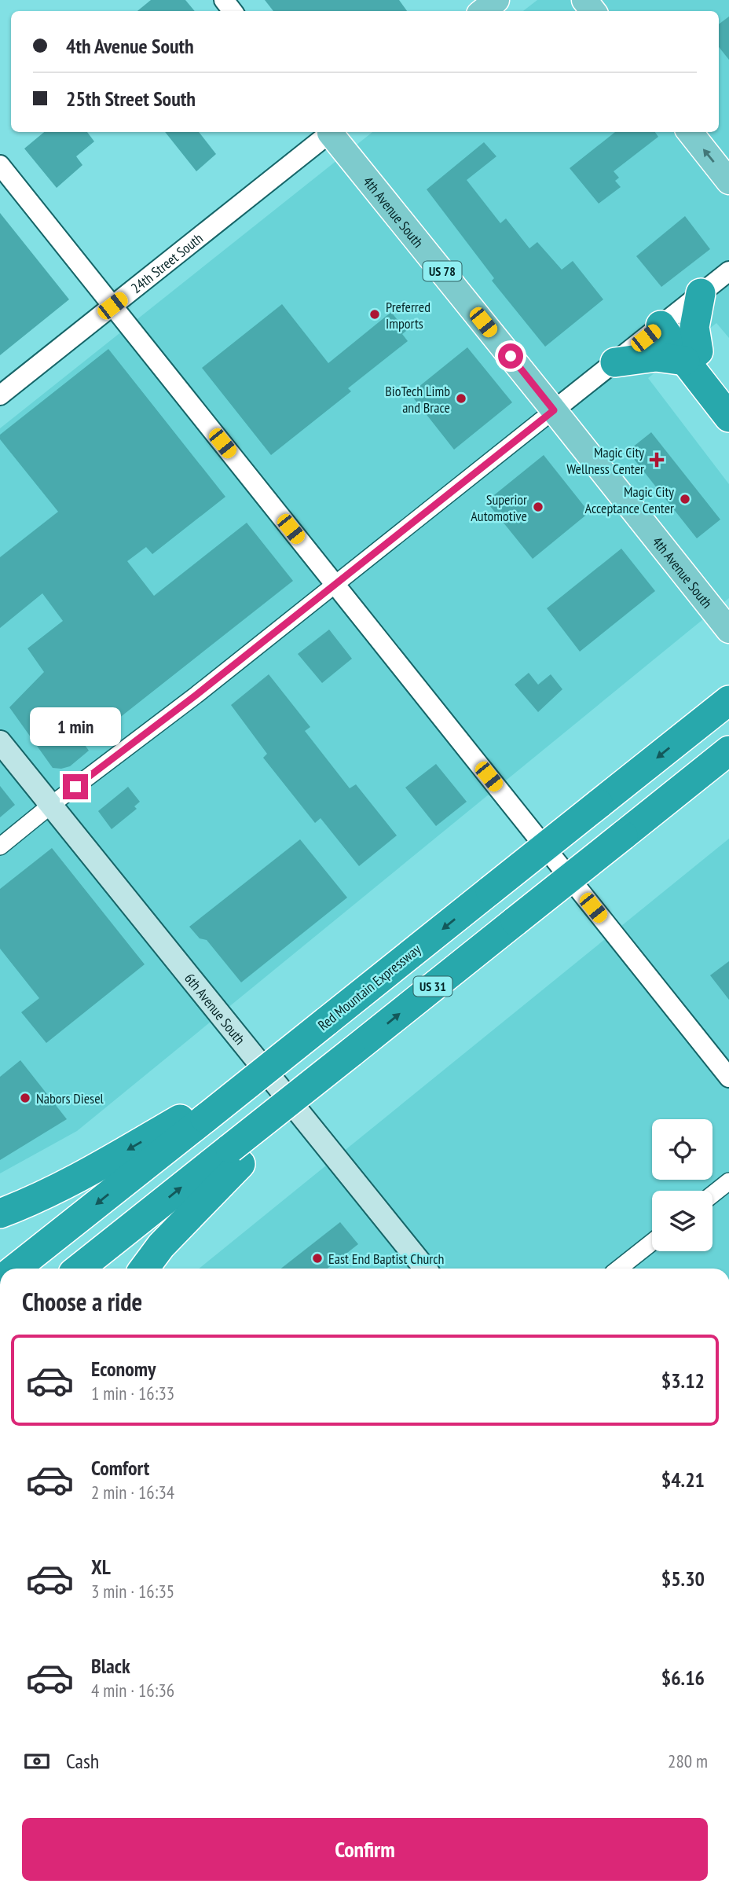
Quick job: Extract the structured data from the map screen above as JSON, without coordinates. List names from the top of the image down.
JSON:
{
  "streets": {
    "highway": ["US 31", "Red Mountain Expressway"],
    "main road": ["4th Avenue South", "US 78", "6th Avenue South"],
    "street": ["24th Street South"]
  },
  "places": {
    "other": [
      "Preferred Imports",
      "BioTech Limb and Brace",
      "Magic City Acceptance Center",
      "Superior Automotive",
      "Nabors Diesel",
      "East End Baptist Church"
    ],
    "health": ["Magic City Wellness Center"]
  },
  "page": {
    "banner": ["4th Avenue South", "25th Street South"],
    "bubble": "1 min",
    "heading": "Choose a ride",
    "list": [
      {
        "name": "Economy",
        "note": "1 min · 16:33",
        "value": "$3.12"
      },
      {
        "name": "Comfort",
        "note": "2 min · 16:34",
        "value": "$4.21"
      },
      {
        "name": "XL",
        "note": "3 min · 16:35",
        "value": "$5.30"
      },
      {
        "name": "Black",
        "note": "4 min · 16:36",
        "value": "$6.16"
      }
    ],
    "pay": ["Cash", "280 m"],
    "buttons": "Confirm"
  }
}
